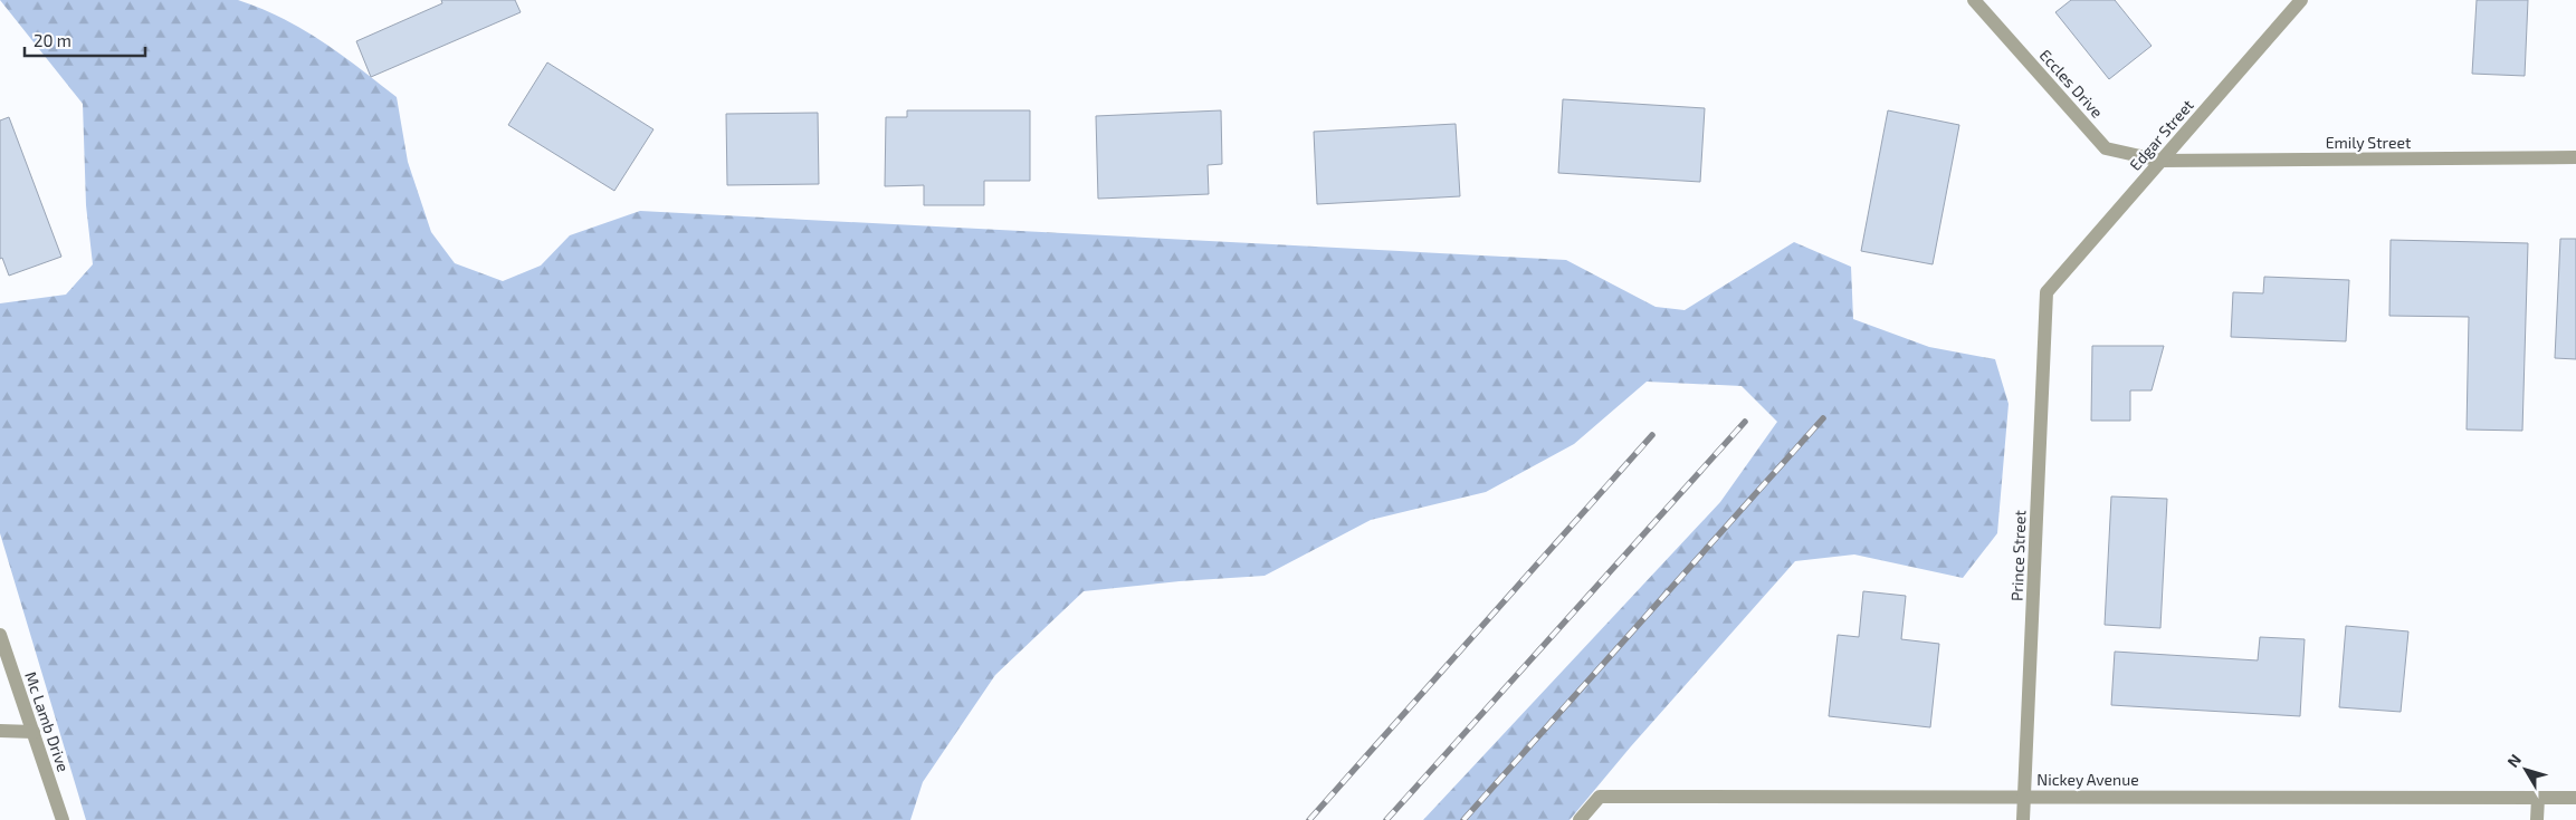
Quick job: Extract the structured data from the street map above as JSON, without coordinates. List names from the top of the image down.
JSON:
{
  "streets": {
    "street": [
      "Eccles Drive",
      "Edgar Street",
      "Emily Street",
      "Prince Street",
      "Mc Lamb Drive",
      "Nickey Avenue"
    ]
  },
  "crossings": [
    ["Eccles Drive", "Edgar Street"],
    ["Eccles Drive", "Emily Street"],
    ["Edgar Street", "Emily Street"],
    ["Edgar Street", "Prince Street"],
    ["Prince Street", "Nickey Avenue"]
  ],
  "scale_bar": "20 m",
  "north": "top left"
}
